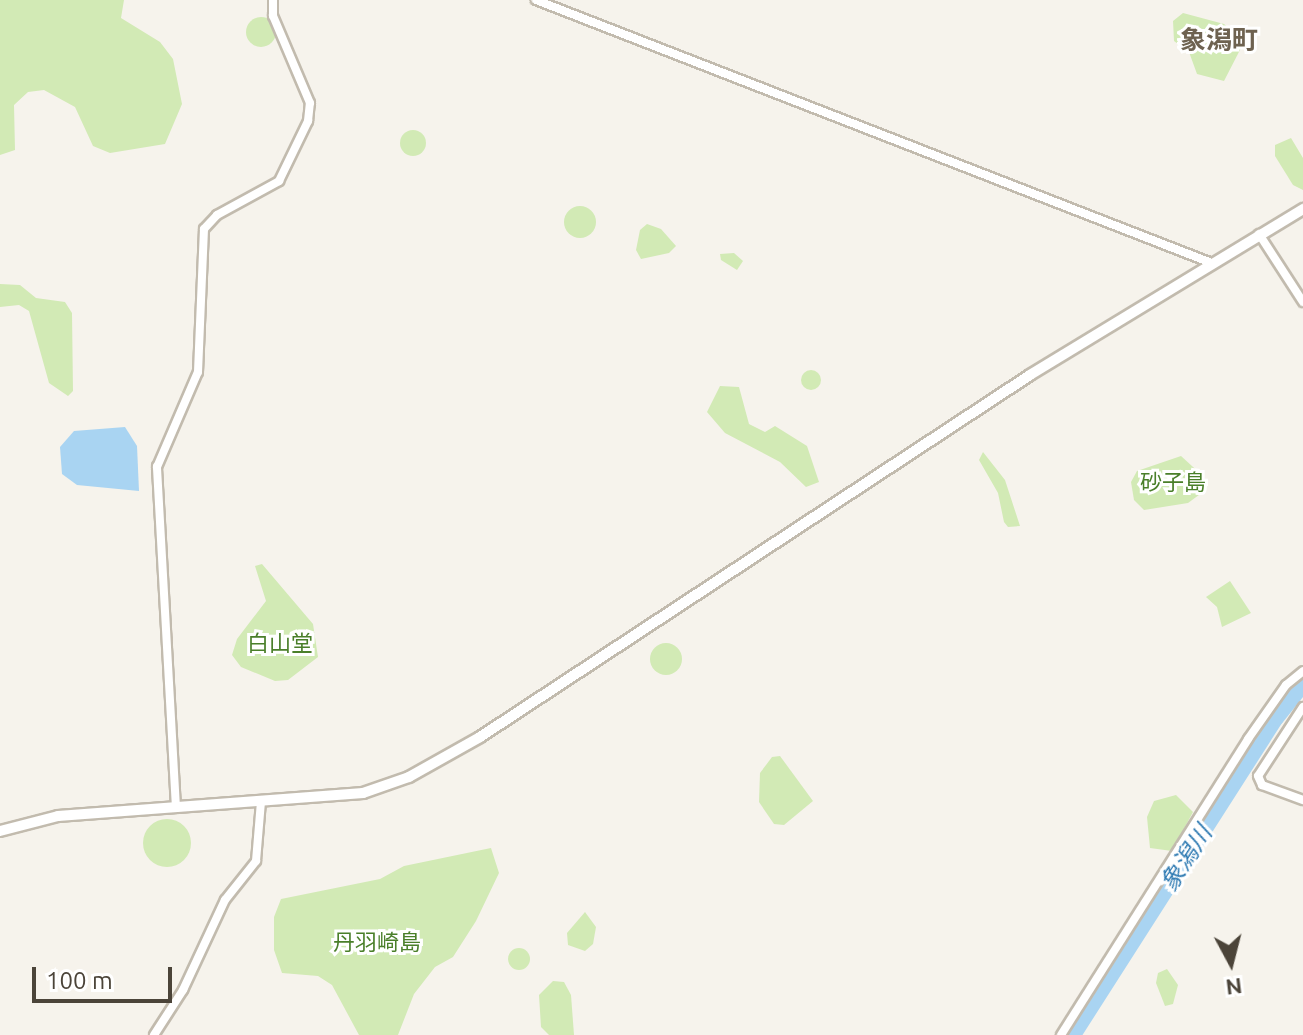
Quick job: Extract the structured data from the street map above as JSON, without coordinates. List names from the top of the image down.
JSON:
{
  "districts": ["象潟町"],
  "water": ["象潟川"],
  "parks": ["砂子島", "白山堂", "丹羽崎島"],
  "scale_bar": "100 m",
  "north": "bottom"
}
